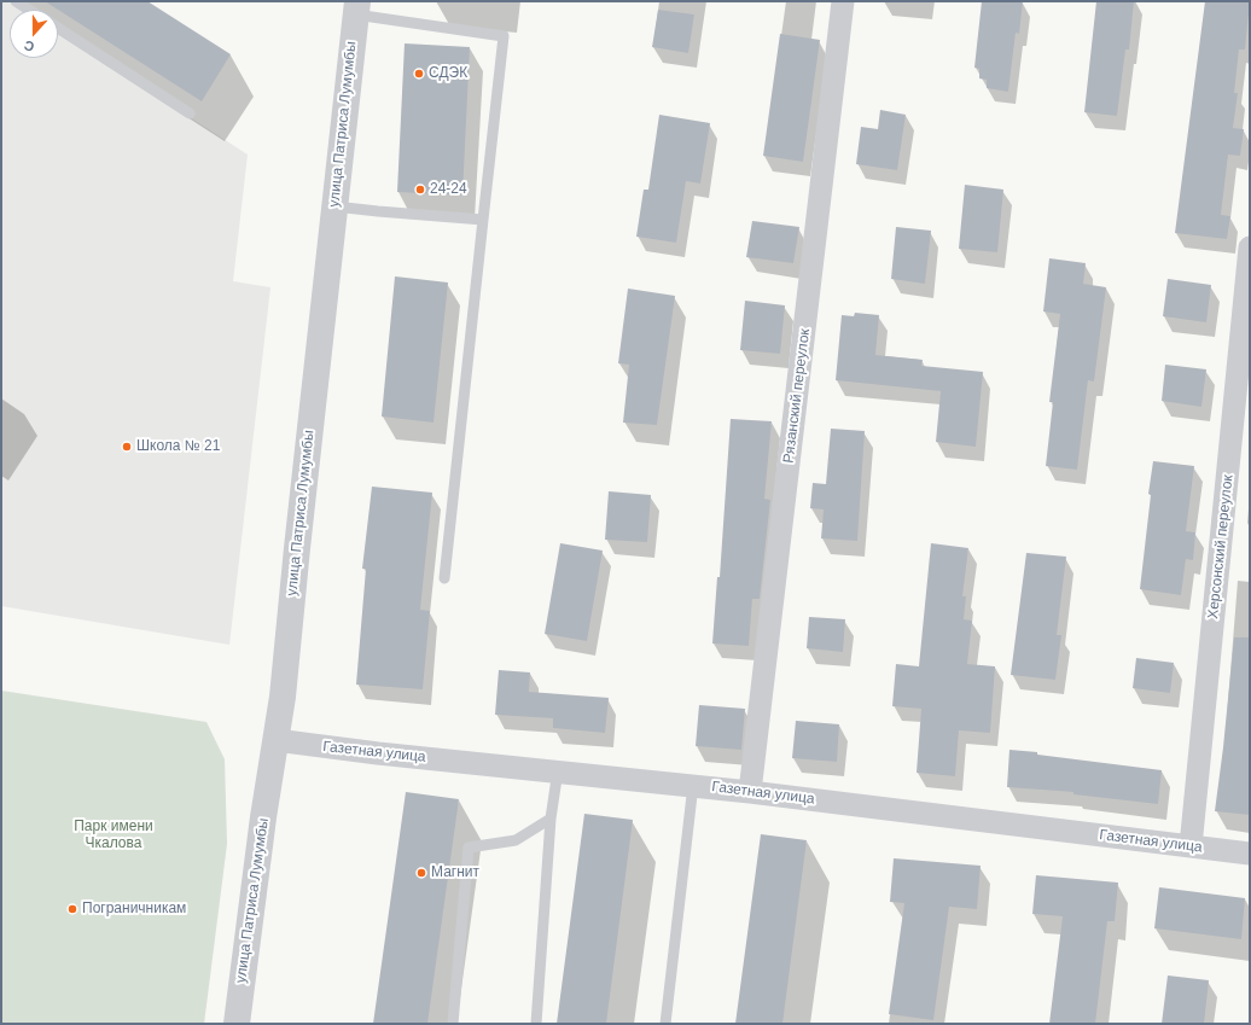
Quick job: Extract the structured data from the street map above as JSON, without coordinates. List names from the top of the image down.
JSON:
{
  "streets": {
    "street": [
      "улица Патриса Лумумбы",
      "Рязанский переулок",
      "Херсонский переулок",
      "Газетная улица"
    ]
  },
  "crossings": [
    ["улица Патриса Лумумбы", "Газетная улица"],
    ["Рязанский переулок", "Газетная улица"],
    ["Херсонский переулок", "Газетная улица"]
  ],
  "parks": ["Парк имени Чкалова"],
  "places": [
    "СДЭК",
    "24-24",
    "Школа № 21",
    "Магнит",
    "Пограничникам"
  ],
  "north": "bottom"
}
